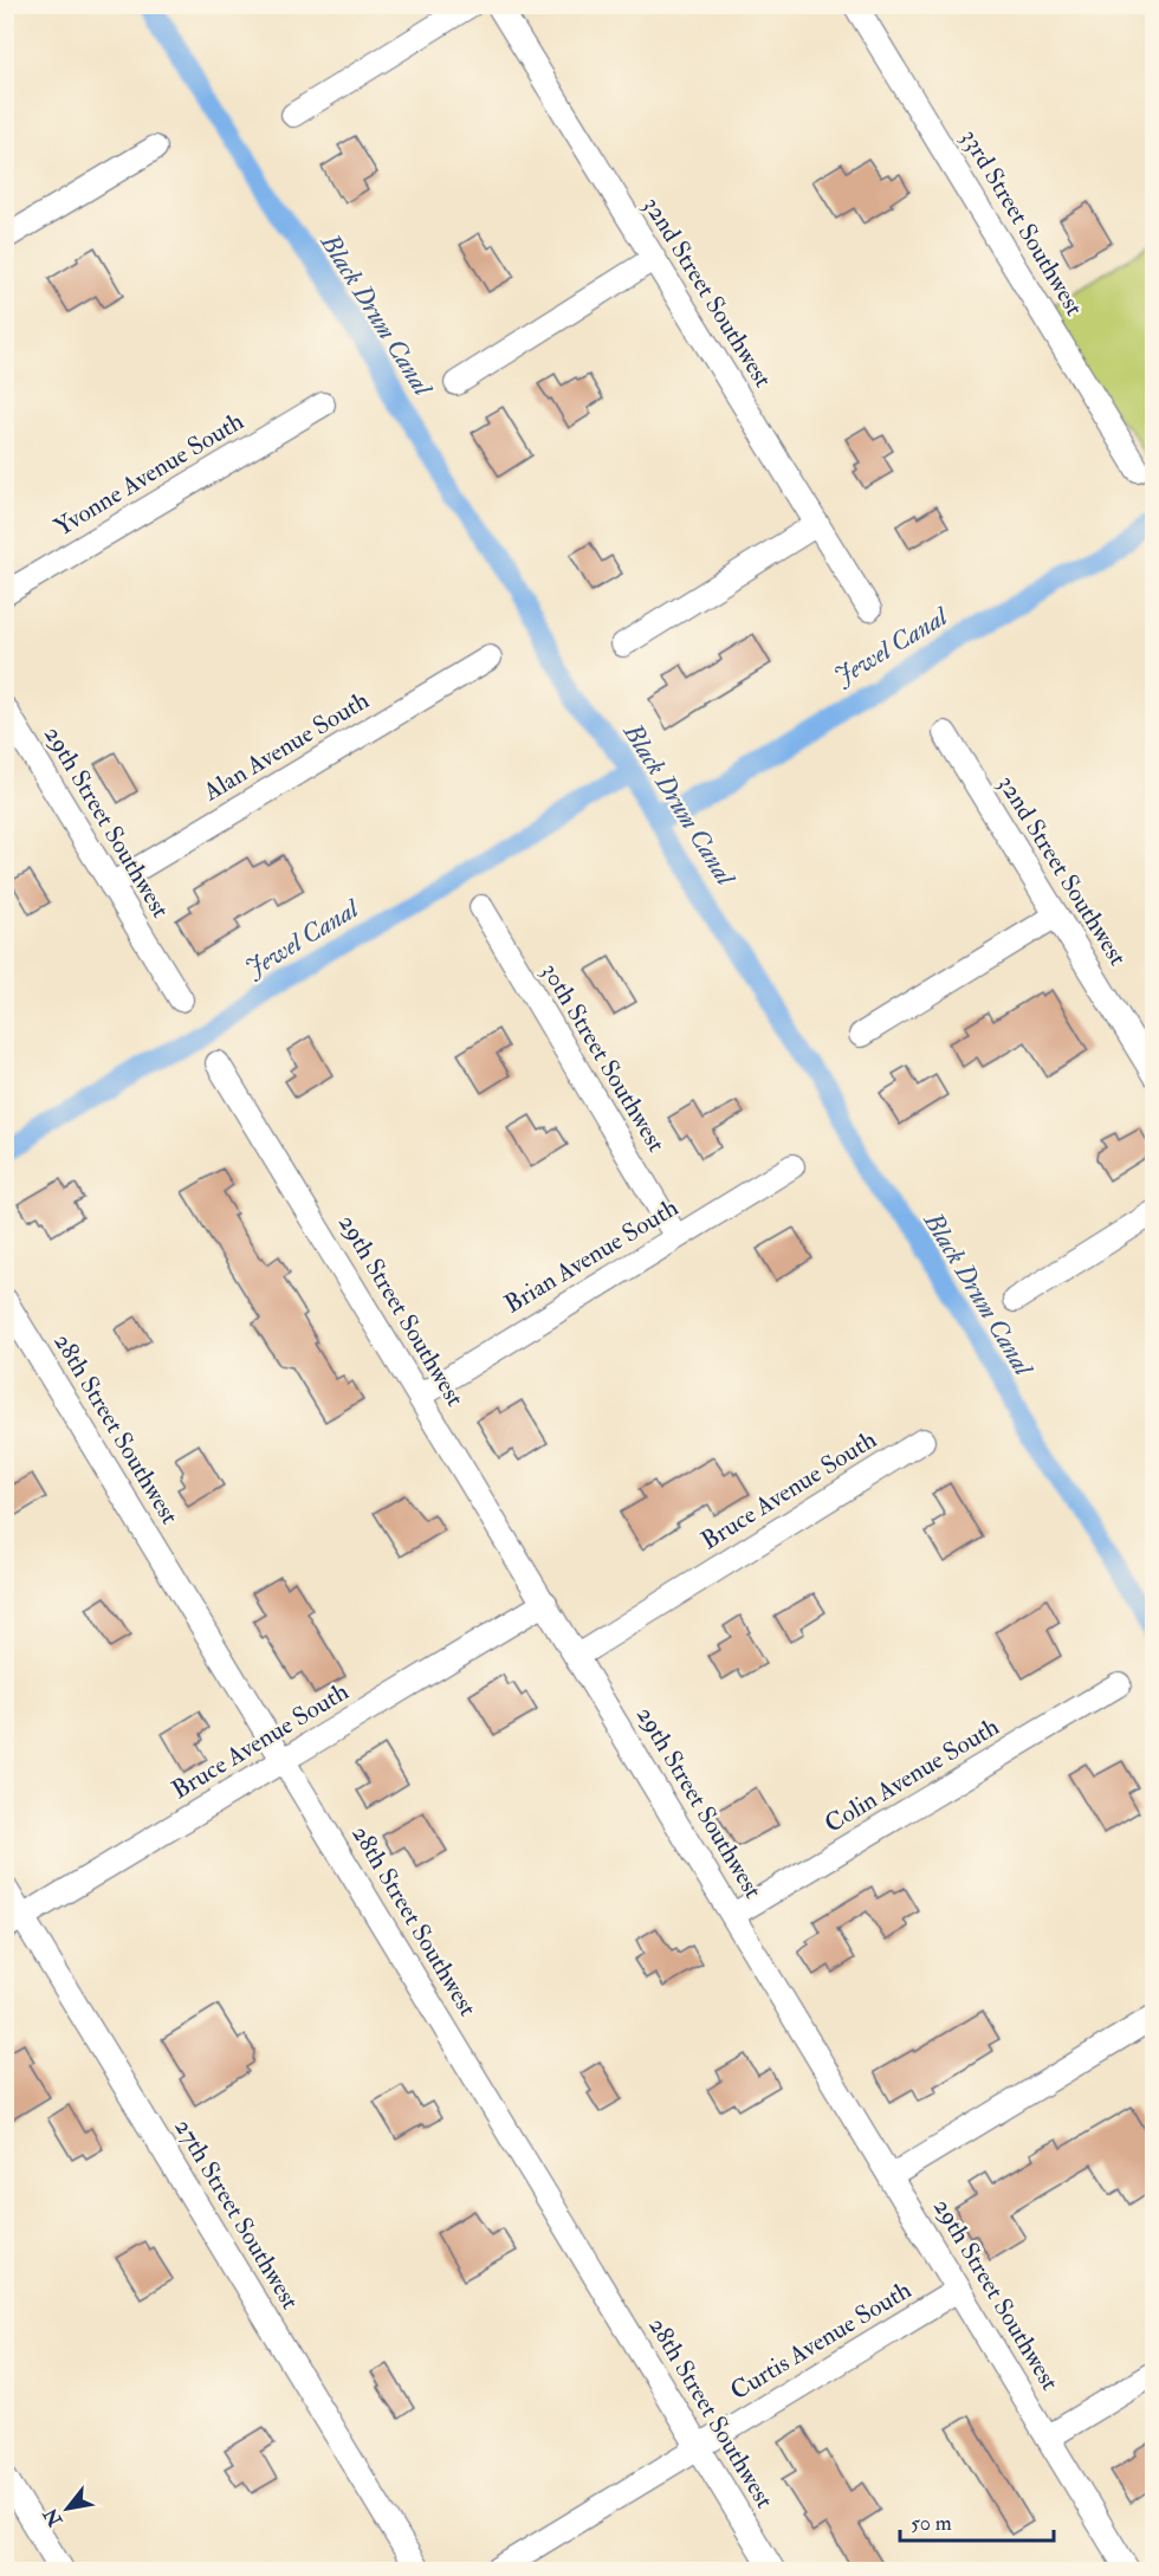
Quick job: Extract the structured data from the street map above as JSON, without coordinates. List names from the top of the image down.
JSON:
{
  "streets": {
    "street": [
      "33rd Street Southwest",
      "32nd Street Southwest",
      "Yvonne Avenue South",
      "Alan Avenue South",
      "29th Street Southwest",
      "30th Street Southwest",
      "Brian Avenue South",
      "28th Street Southwest",
      "Bruce Avenue South",
      "Colin Avenue South",
      "27th Street Southwest",
      "Curtis Avenue South"
    ]
  },
  "crossings": [
    ["Alan Avenue South", "29th Street Southwest"],
    ["29th Street Southwest", "Brian Avenue South"],
    ["29th Street Southwest", "Bruce Avenue South"],
    ["29th Street Southwest", "Colin Avenue South"],
    ["29th Street Southwest", "Curtis Avenue South"],
    ["30th Street Southwest", "Brian Avenue South"],
    ["28th Street Southwest", "Bruce Avenue South"],
    ["28th Street Southwest", "Curtis Avenue South"],
    ["Bruce Avenue South", "27th Street Southwest"]
  ],
  "water": ["Black Drum Canal", "Jewel Canal"],
  "scale_bar": "50 m",
  "north": "bottom left"
}
